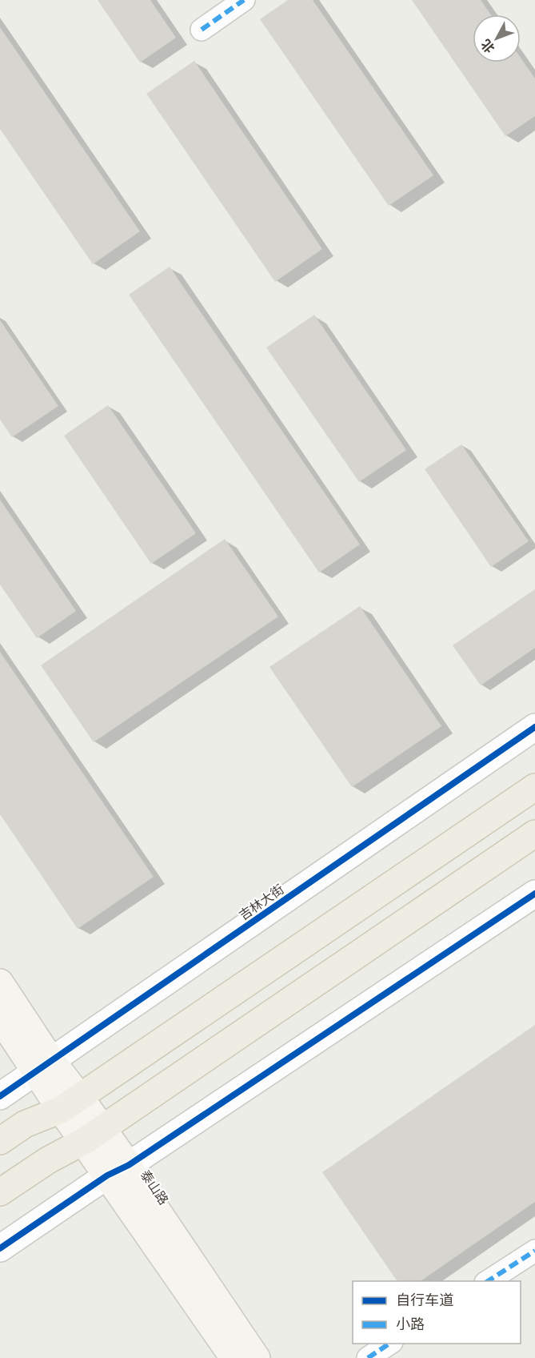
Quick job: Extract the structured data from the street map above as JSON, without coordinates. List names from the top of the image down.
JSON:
{
  "streets": {
    "main road": ["泰山路"],
    "street": ["吉林大街"]
  },
  "crossings": [
    ["吉林大街", "泰山路"]
  ],
  "legend": ["自行车道", "小路"],
  "north": "bottom left"
}
